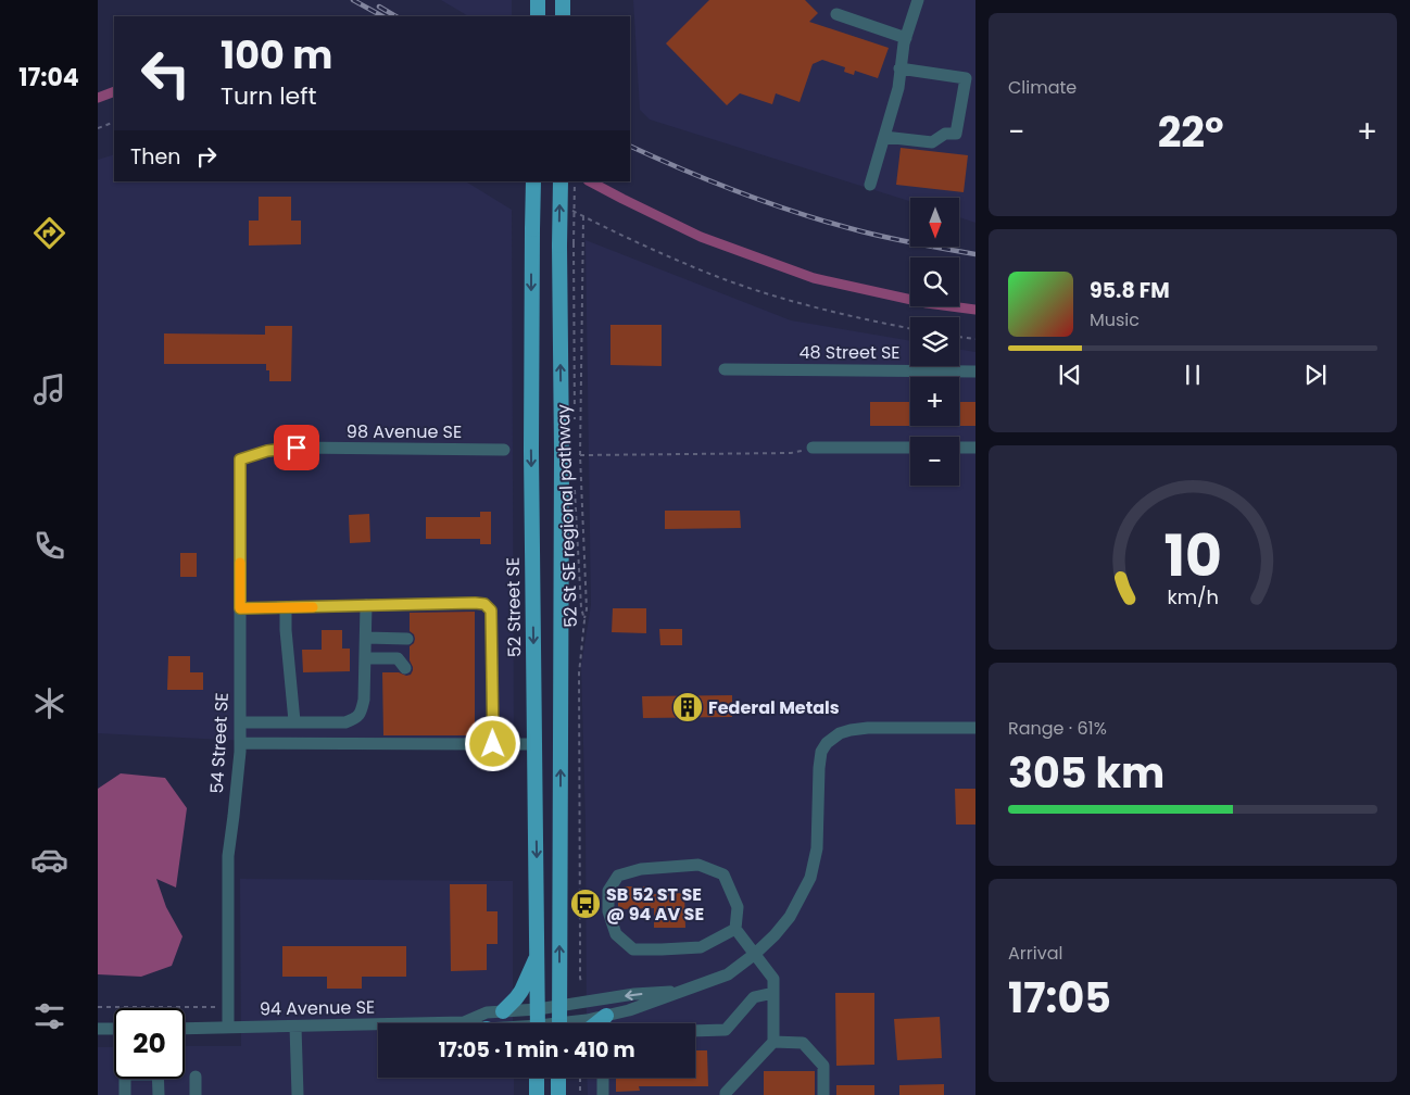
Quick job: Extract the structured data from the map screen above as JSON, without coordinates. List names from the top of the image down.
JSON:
{
  "streets": {
    "main road": ["52 Street SE"],
    "street": [
      "48 Street SE",
      "98 Avenue SE",
      "54 Street SE",
      "94 Avenue SE"
    ],
    "path": ["52 St SE regional pathway"]
  },
  "crossings": [
    ["98 Avenue SE", "54 Street SE"],
    ["52 Street SE", "94 Avenue SE"],
    ["54 Street SE", "94 Avenue SE"]
  ],
  "places": {
    "building": ["Federal Metals"],
    "bus stop": ["SB 52 ST SE @ 94 AV SE"]
  },
  "north": "bottom",
  "page": {
    "tabs": "17:04",
    "tile": [
      "Climate",
      ["Range · 61%", "305 km"],
      ["Arrival", "17:05"]
    ],
    "turn": ["100 m", "Turn left"],
    "heat": ["−", "22°", "+"],
    "then": "Then",
    "map_buttons": ["+", "−"],
    "song": ["95.8 FM", "Music"],
    "limit": "20",
    "trip": "17:05 · 1 min · 410 m",
    "gauge": ["10", "km/h"]
  }
}
